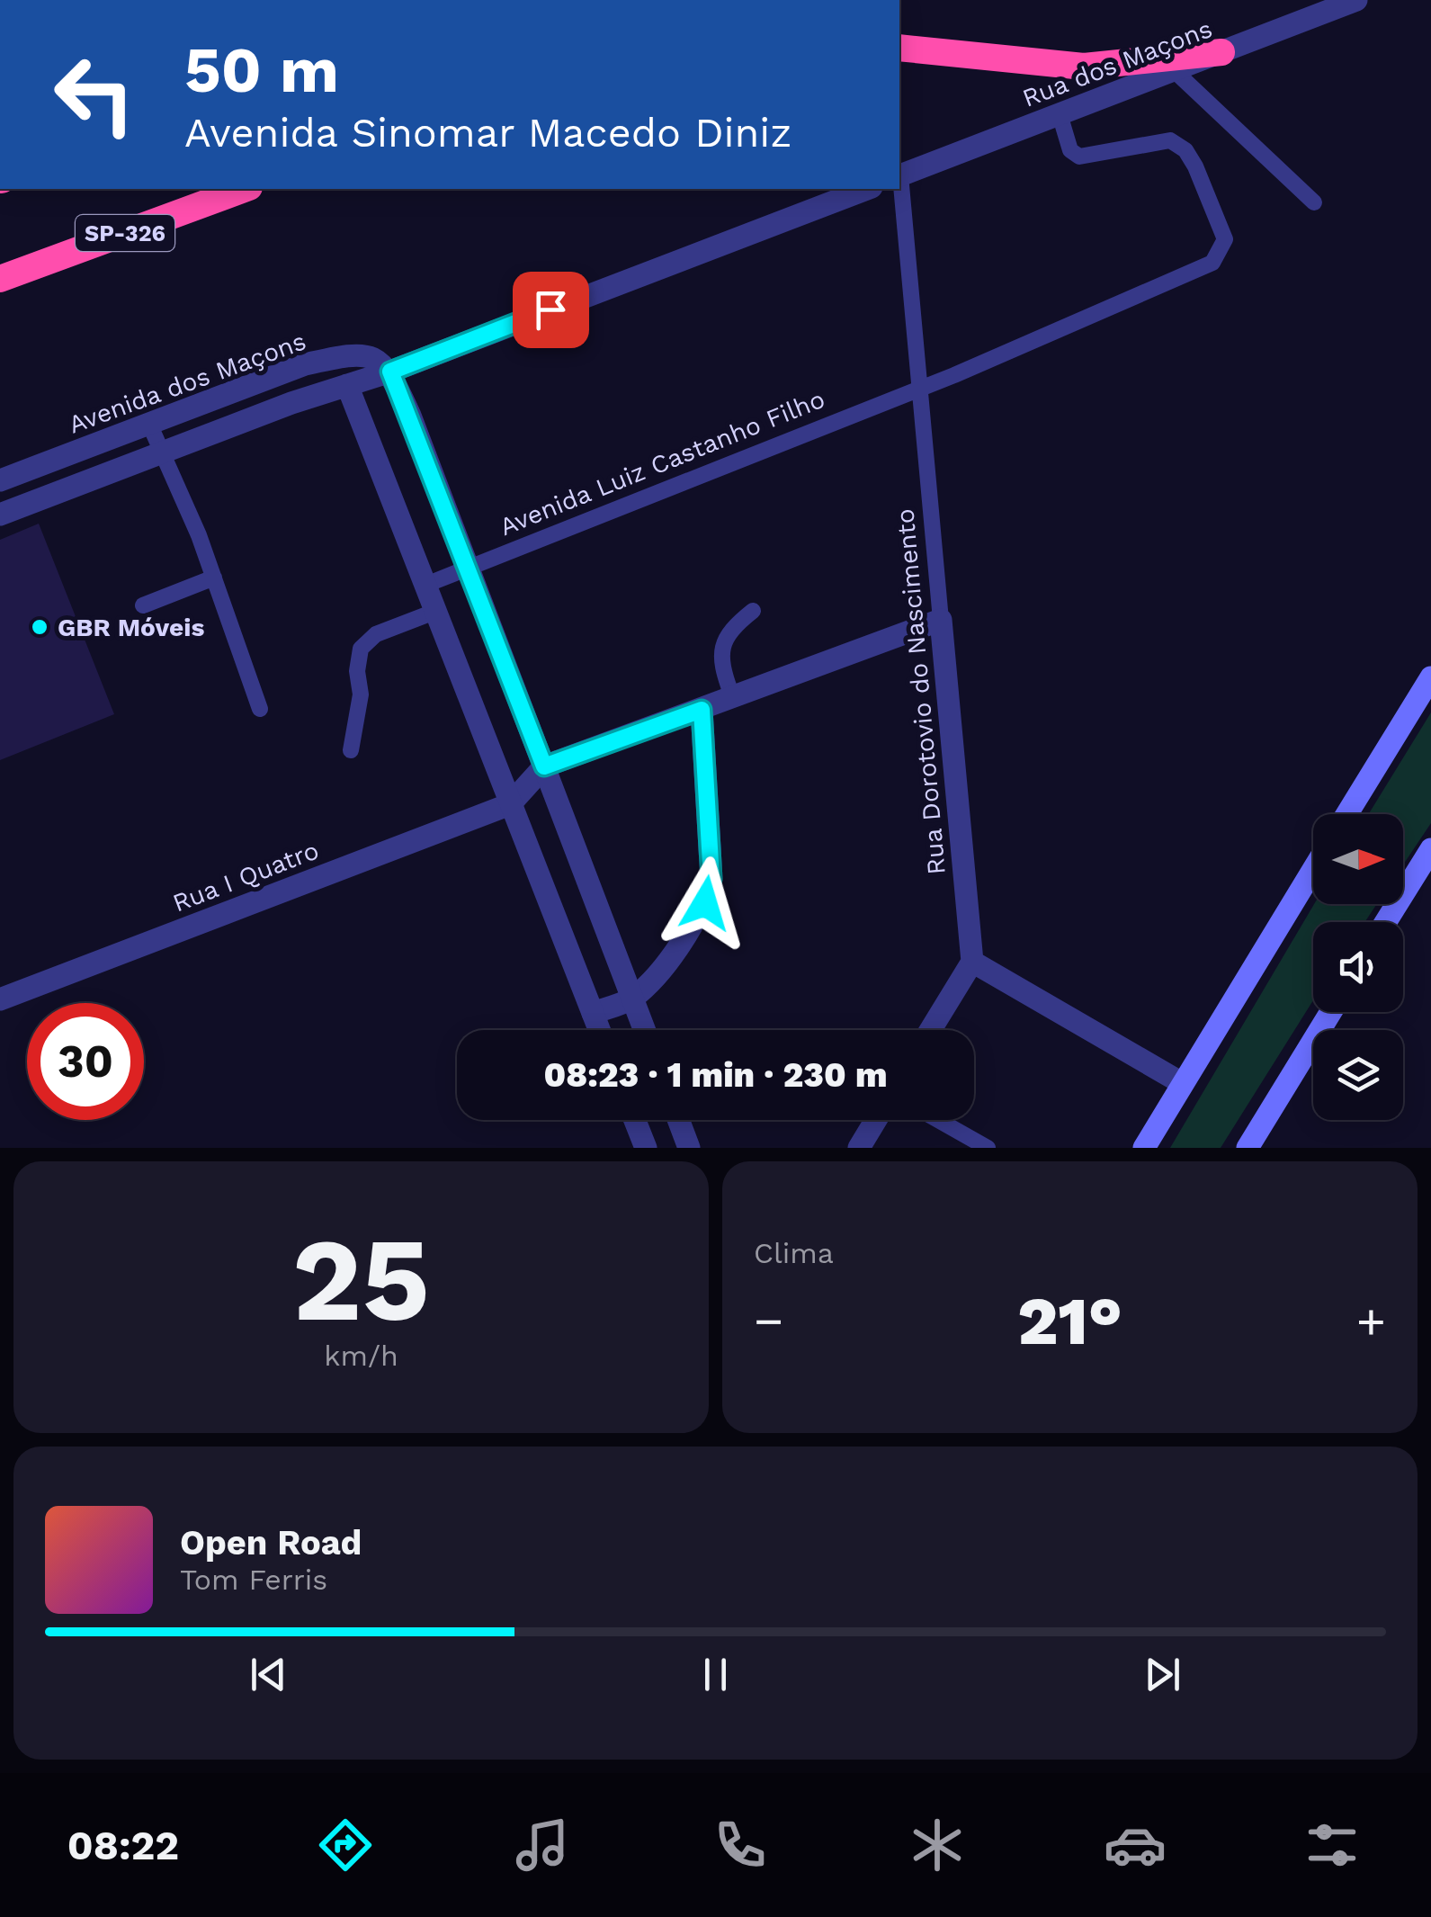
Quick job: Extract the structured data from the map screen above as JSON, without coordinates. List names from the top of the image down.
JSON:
{
  "streets": {
    "highway": ["SP-326"],
    "street": [
      "Rua dos Maçons",
      "Avenida dos Maçons",
      "Rua Dorotovio do Nascimento",
      "Rua I Quatro"
    ],
    "lane": ["Avenida Luiz Castanho Filho"]
  },
  "crossings": [
    ["Rua dos Maçons", "Avenida Luiz Castanho Filho"],
    ["Avenida Luiz Castanho Filho", "Rua Dorotovio do Nascimento"]
  ],
  "places": ["GBR Móveis"],
  "north": "right",
  "page": {
    "turn": ["50 m", "Avenida Sinomar Macedo Diniz"],
    "limit": "30",
    "trip": "08:23 · 1 min · 230 m",
    "tile": [
      ["25", "km/h"],
      "Clima"
    ],
    "heat": ["−", "21°", "+"],
    "song": ["Open Road", "Tom Ferris"],
    "tabs": "08:22"
  }
}
